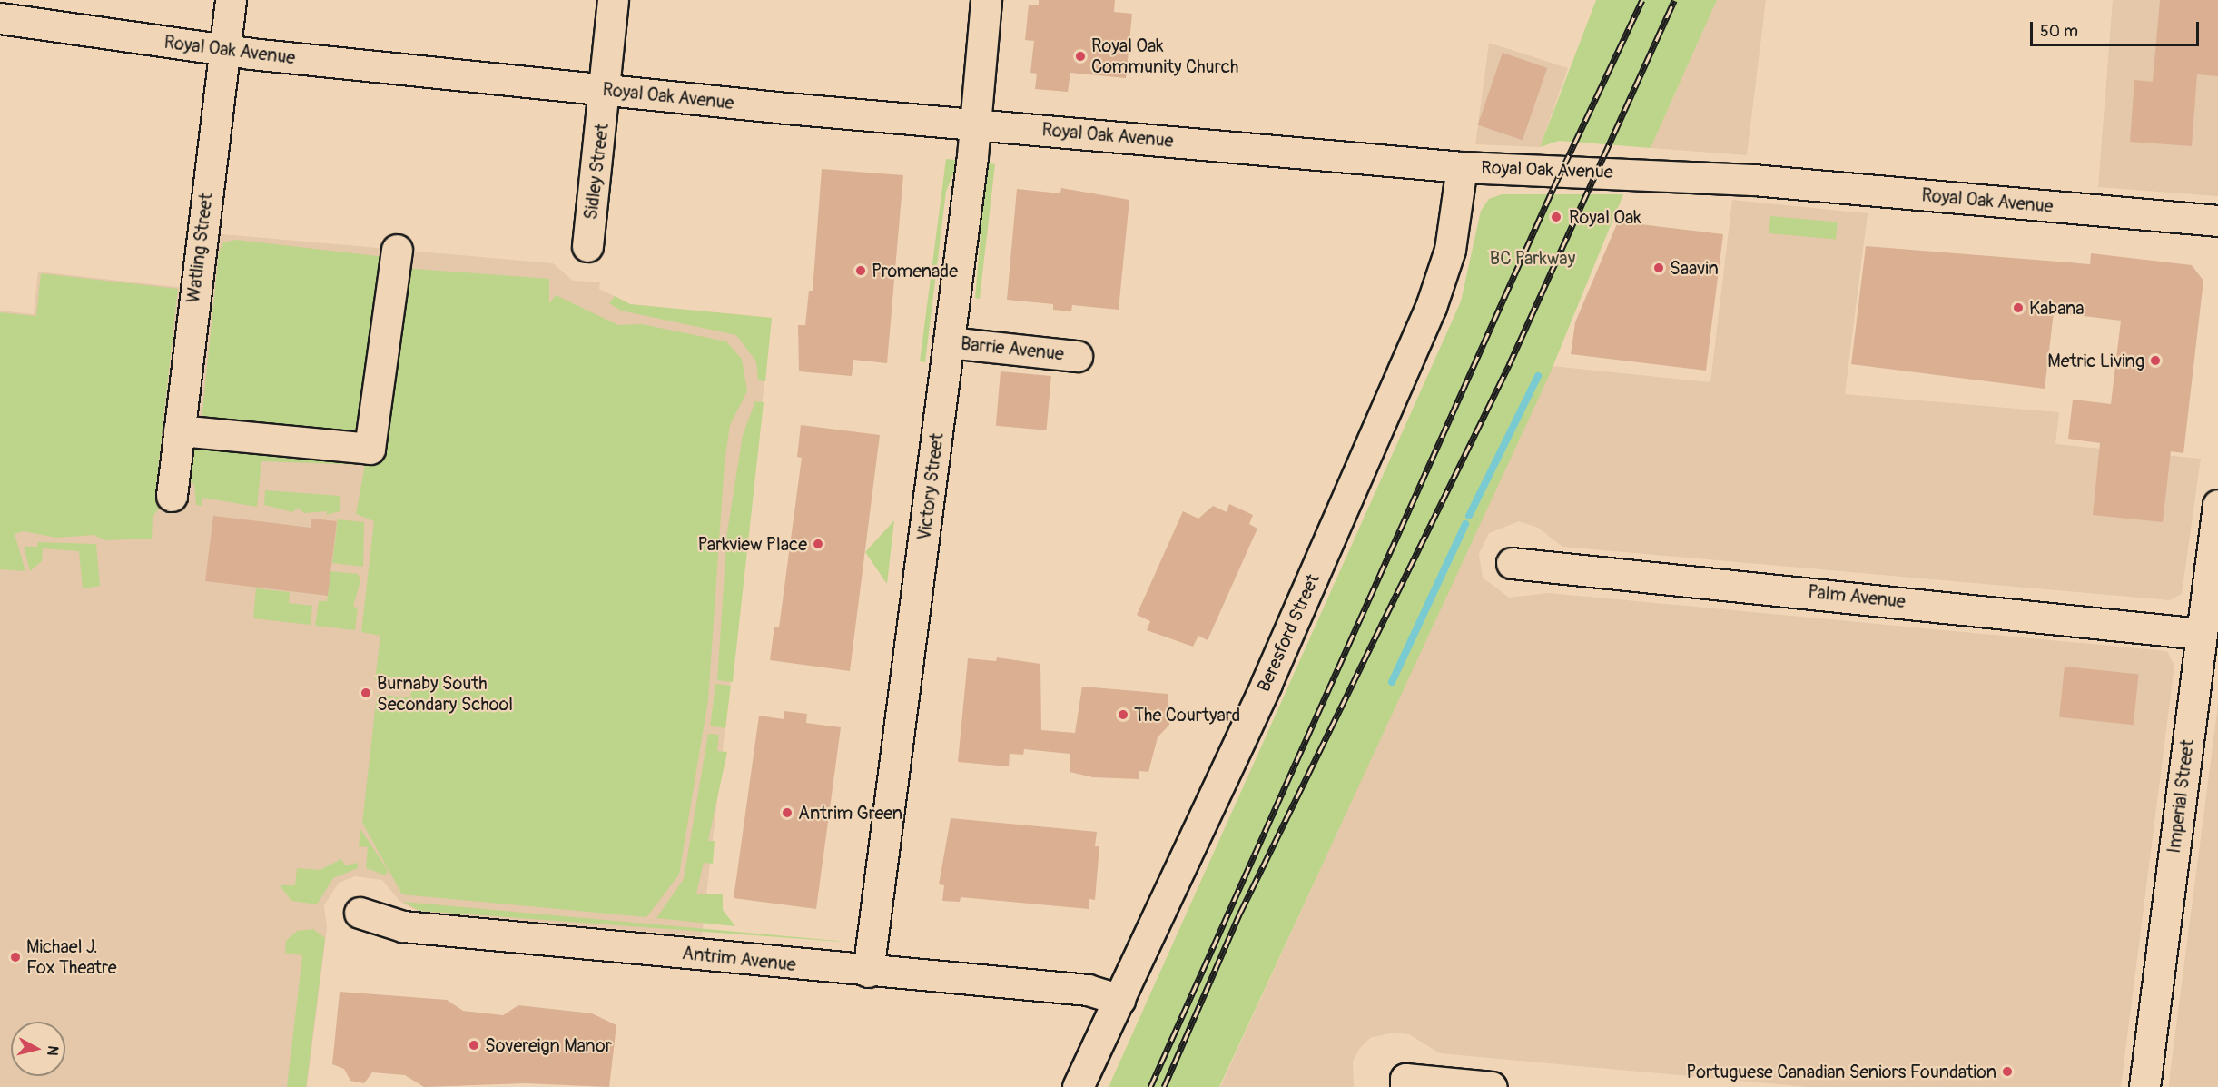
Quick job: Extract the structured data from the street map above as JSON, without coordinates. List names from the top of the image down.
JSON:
{
  "streets": {
    "street": [
      "Royal Oak Avenue",
      "Sidley Street",
      "Watling Street",
      "Barrie Avenue",
      "Victory Street",
      "Palm Avenue",
      "Beresford Street",
      "Imperial Street",
      "Antrim Avenue"
    ]
  },
  "crossings": [
    ["Royal Oak Avenue", "Sidley Street"],
    ["Royal Oak Avenue", "Watling Street"],
    ["Royal Oak Avenue", "Victory Street"],
    ["Royal Oak Avenue", "Beresford Street"],
    ["Barrie Avenue", "Victory Street"],
    ["Victory Street", "Antrim Avenue"],
    ["Palm Avenue", "Imperial Street"],
    ["Beresford Street", "Antrim Avenue"]
  ],
  "parks": ["BC Parkway"],
  "places": [
    "Royal Oak Community Church",
    "Royal Oak",
    "Saavin",
    "Promenade",
    "Kabana",
    "Metric Living",
    "Parkview Place",
    "Burnaby South Secondary School",
    "The Courtyard",
    "Antrim Green",
    "Michael J. Fox Theatre",
    "Sovereign Manor",
    "Portuguese Canadian Seniors Foundation"
  ],
  "scale_bar": "50 m",
  "north": "right"
}
